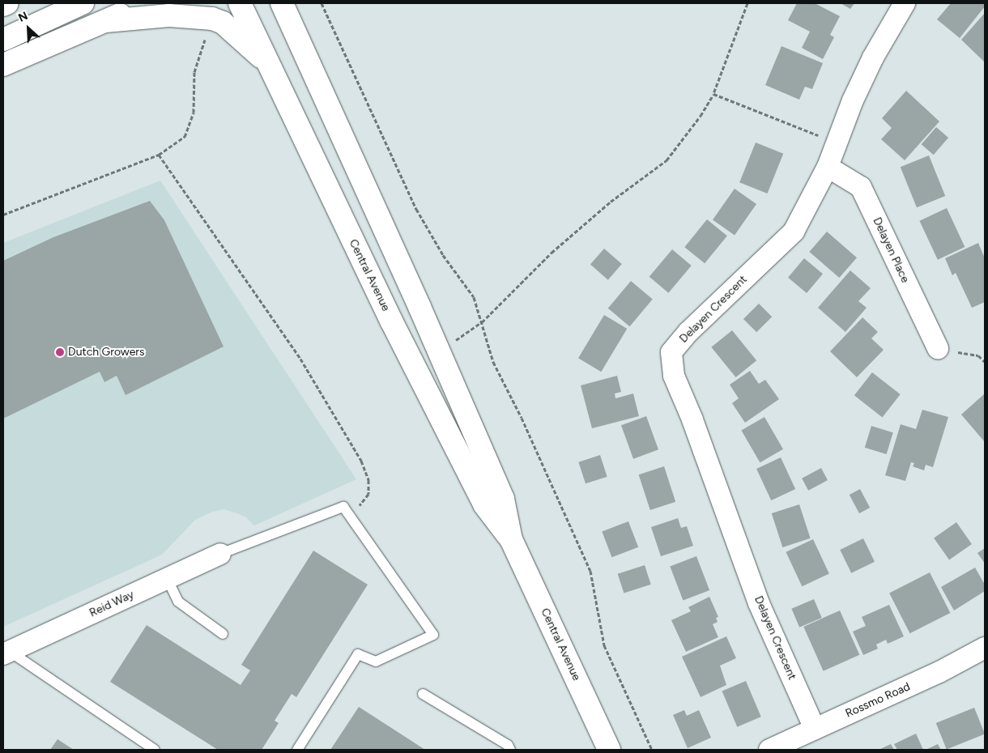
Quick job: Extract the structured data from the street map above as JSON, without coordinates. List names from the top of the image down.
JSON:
{
  "streets": {
    "main road": ["Central Avenue"],
    "street": [
      "Delayen Place",
      "Delayen Crescent",
      "Reid Way",
      "Rossmo Road"
    ]
  },
  "crossings": [
    ["Delayen Place", "Delayen Crescent"],
    ["Delayen Crescent", "Rossmo Road"]
  ],
  "places": ["Dutch Growers"],
  "north": "top left"
}
